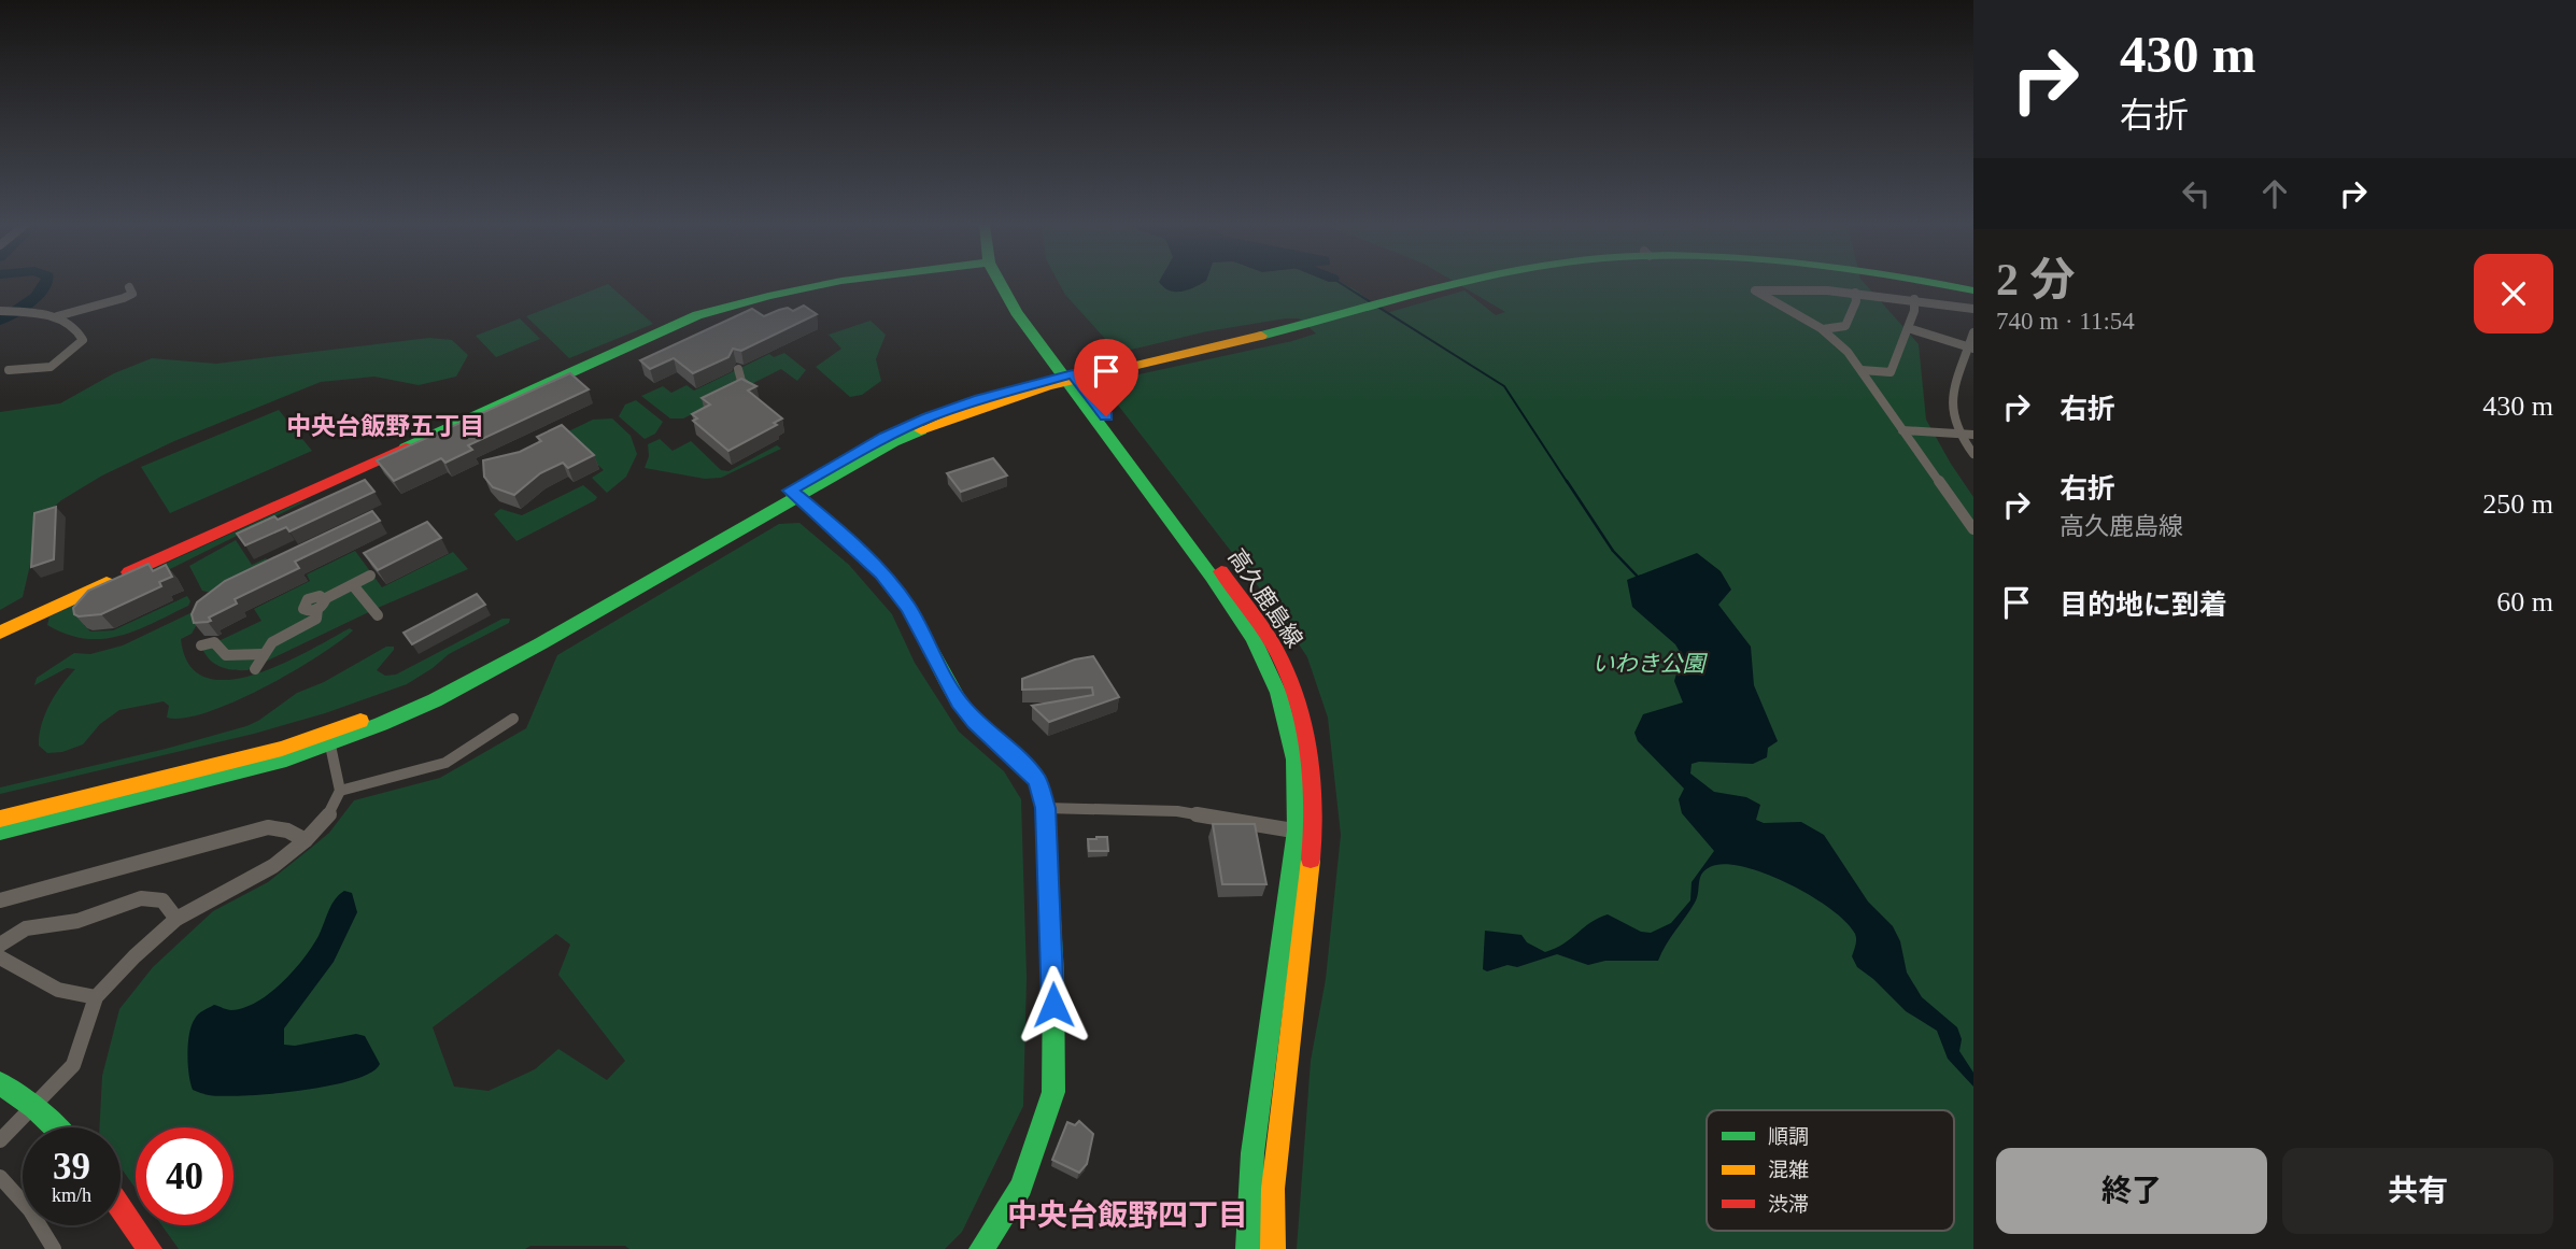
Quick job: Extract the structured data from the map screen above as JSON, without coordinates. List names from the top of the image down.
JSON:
{
  "streets": {
    "street": ["高久鹿島線"]
  },
  "districts": ["中央台飯野五丁目", "中央台飯野四丁目"],
  "parks": ["いわき公園"],
  "legend": ["順調", "混雑", "渋滞"],
  "page": {
    "turn": ["430 m", "右折"],
    "heading": ["2 分", "740 m · 11:54"],
    "list": [
      {
        "name": "右折",
        "value": "430 m"
      },
      {
        "name": "右折",
        "note": "高久鹿島線",
        "value": "250 m"
      },
      {
        "name": "目的地に到着",
        "value": "60 m"
      }
    ],
    "speed": "39 km/h",
    "limit": "40",
    "buttons": ["終了", "共有"]
  }
}
